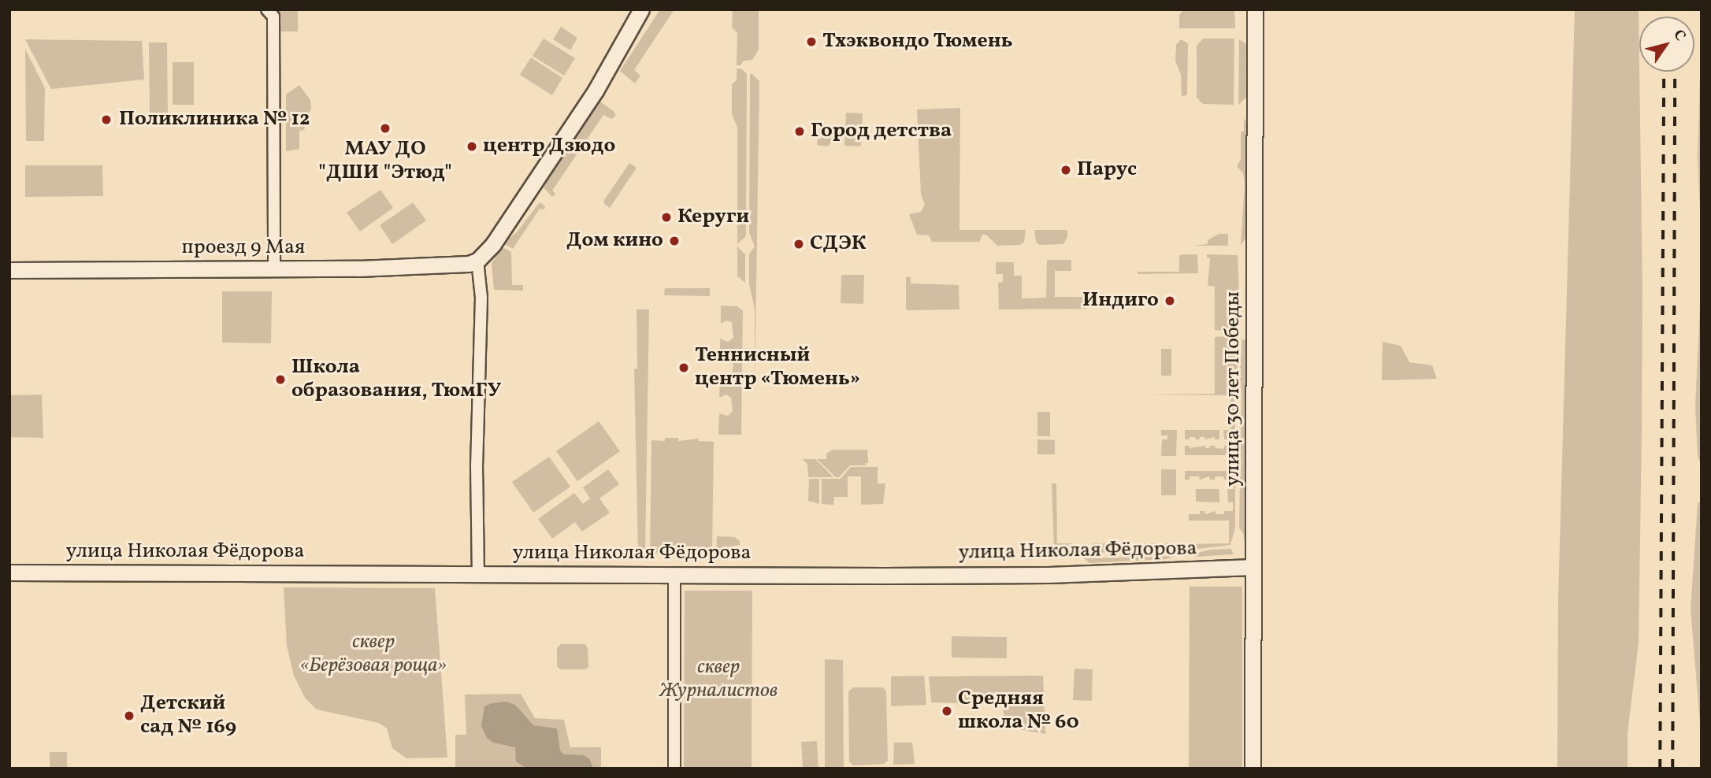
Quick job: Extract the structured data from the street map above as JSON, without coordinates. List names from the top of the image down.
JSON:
{
  "streets": {
    "street": ["проезд 9 Мая", "улица 30 лет Победы", "улица Николая Фёдорова"]
  },
  "crossings": [
    ["улица 30 лет Победы", "улица Николая Фёдорова"]
  ],
  "parks": ["сквер «Берёзовая роща»", "сквер Журналистов"],
  "places": [
    "Тхэквондо Тюмень",
    "Поликлиника № 12",
    "МАУ ДО \"ДШИ \"Этюд\"",
    "Город детства",
    "центр Дзюдо",
    "Парус",
    "Керуги",
    "Дом кино",
    "СДЭК",
    "Индиго",
    "Теннисный центр «Тюмень»",
    "Школа образования, ТюмГУ",
    "Средняя школа № 60",
    "Детский сад № 169"
  ],
  "north": "top right"
}
